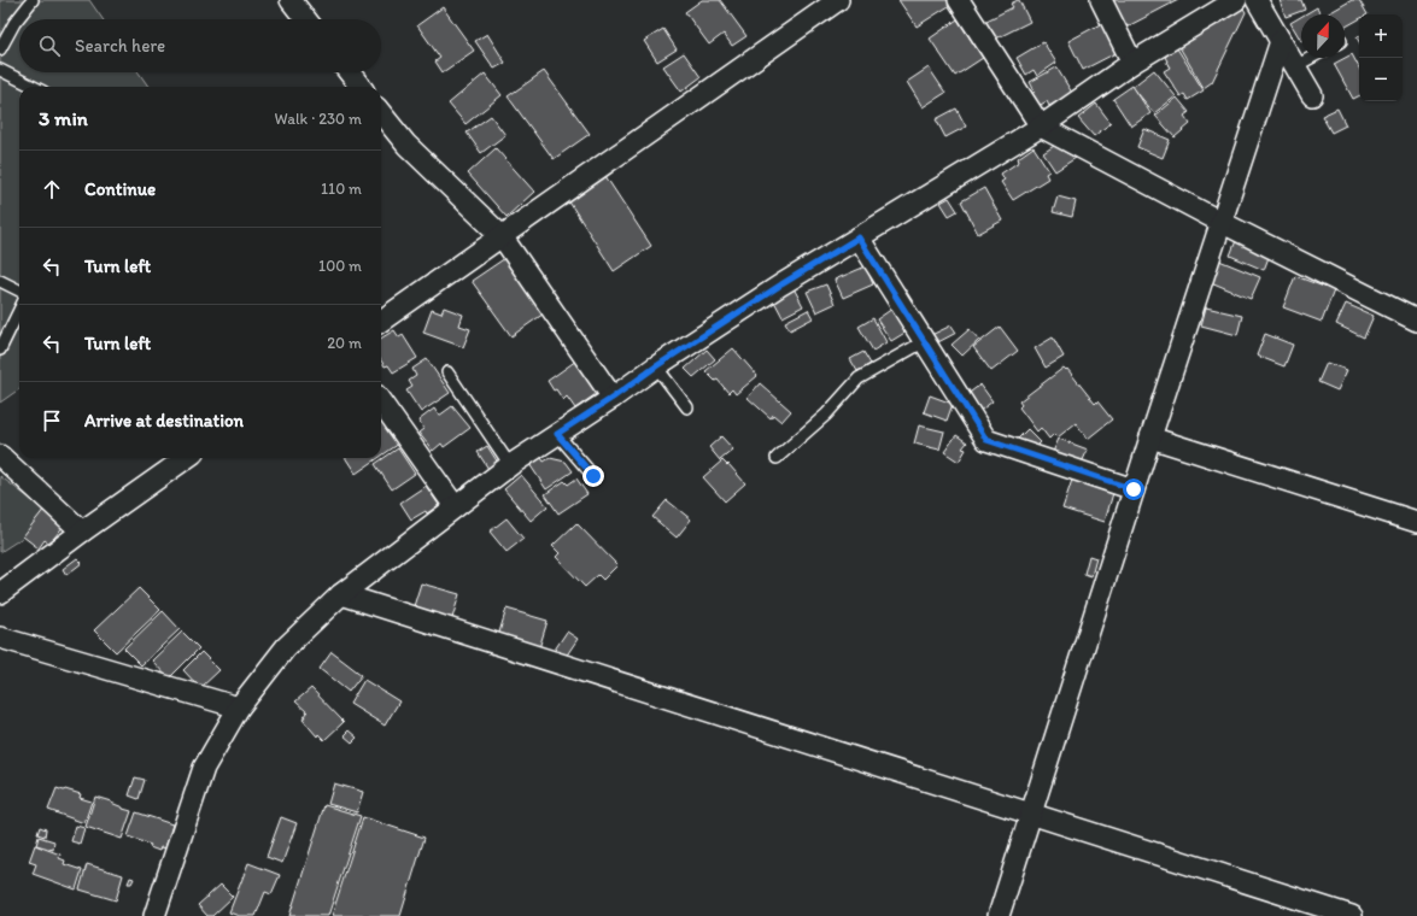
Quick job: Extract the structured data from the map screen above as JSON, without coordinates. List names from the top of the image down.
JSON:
{
  "north": "top",
  "page": {
    "map_buttons": ["+", "−"],
    "search": "Search here",
    "heading": ["3 min", "Walk · 230 m"],
    "list": [
      ["Continue", "110 m"],
      ["Turn left", "100 m"],
      ["Turn left", "20 m"],
      "Arrive at destination"
    ]
  }
}
